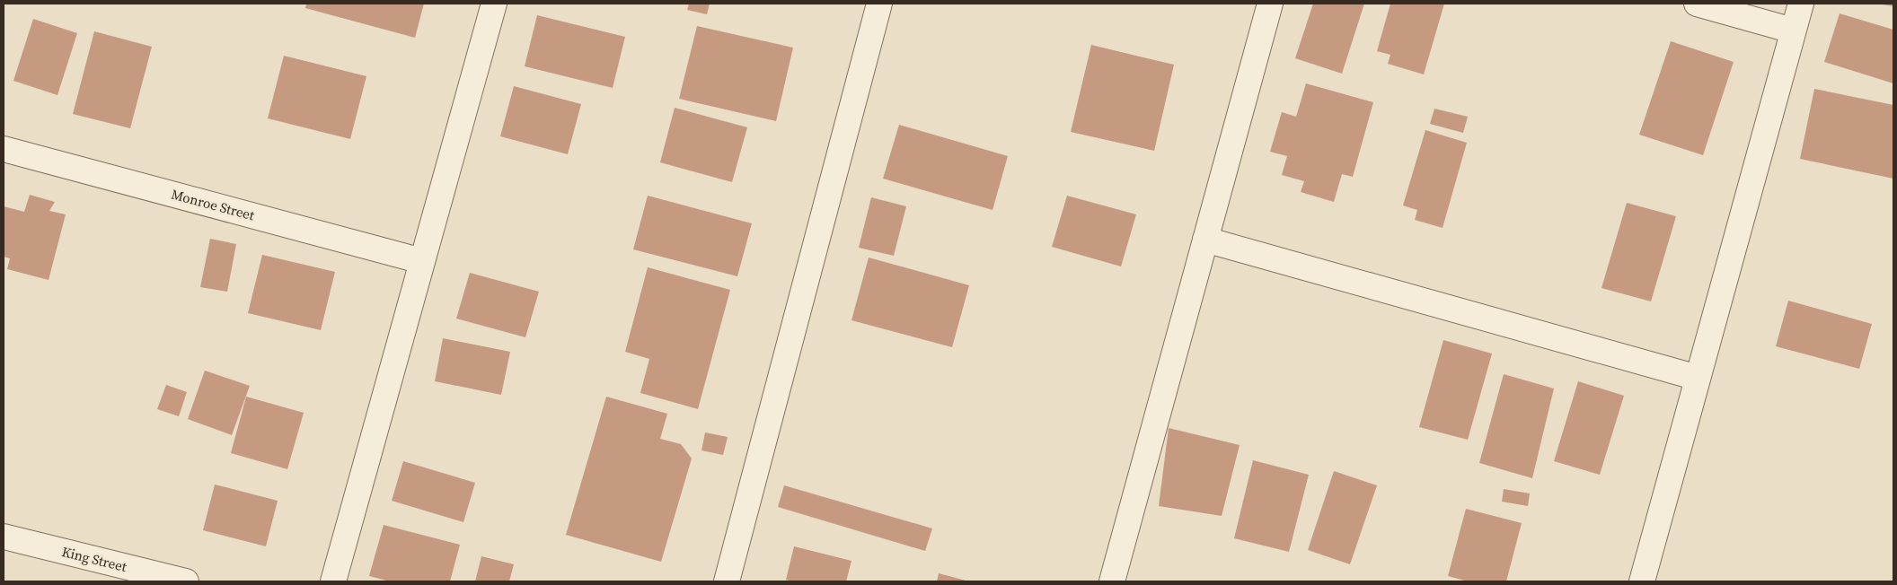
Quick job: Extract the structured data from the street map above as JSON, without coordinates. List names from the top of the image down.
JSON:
{
  "streets": {
    "street": ["Monroe Street", "King Street"]
  }
}
